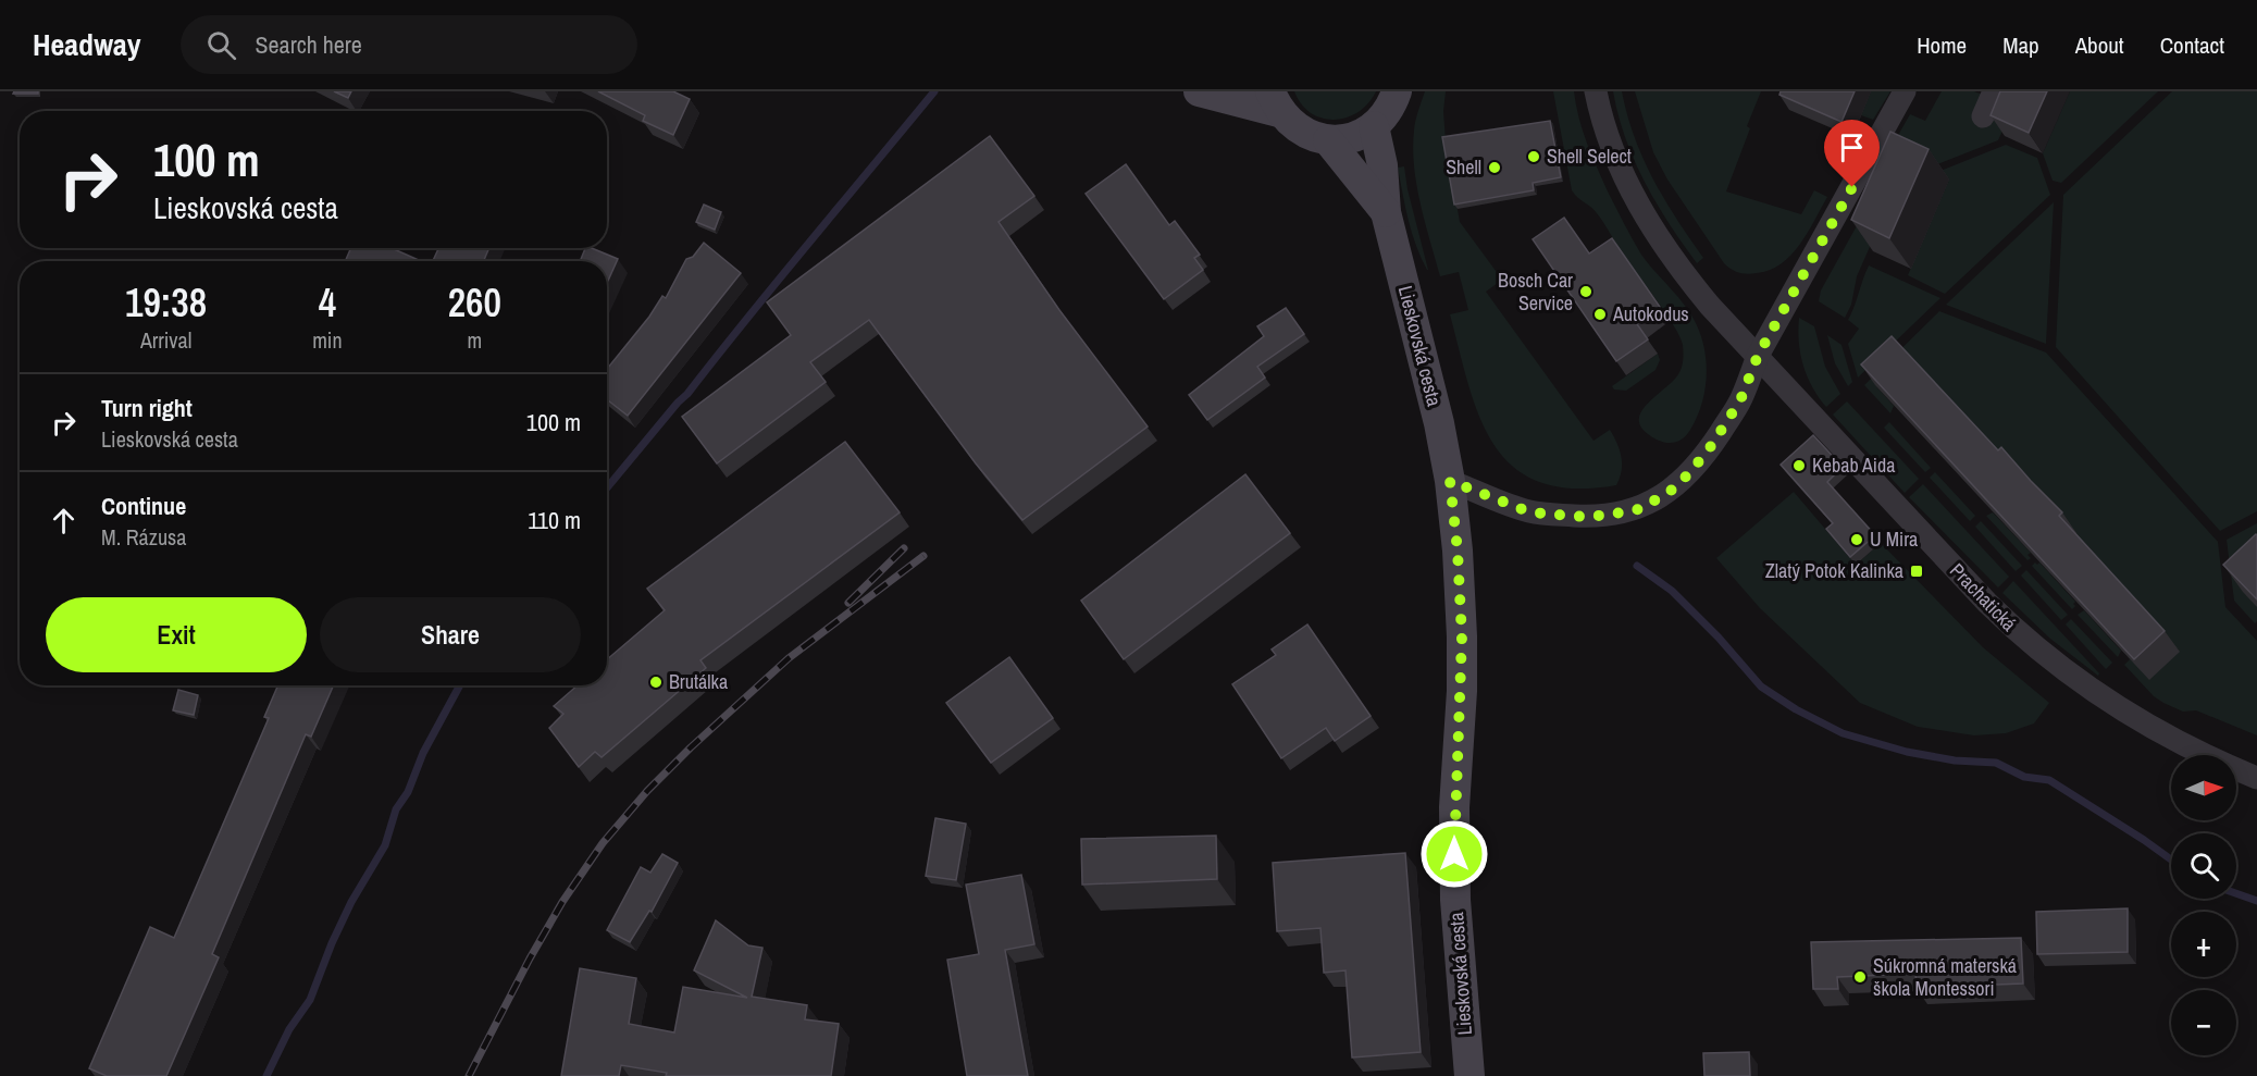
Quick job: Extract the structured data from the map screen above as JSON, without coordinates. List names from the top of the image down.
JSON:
{
  "streets": {
    "street": ["Lieskovská cesta", "Prachatická"]
  },
  "places": {
    "other": [
      "Shell Select",
      "Shell",
      "Bosch Car Service",
      "Autokodus",
      "Kebab Aida",
      "U Mira",
      "Brutálka",
      "Súkromná materská škola Montessori"
    ],
    "transit": ["Zlatý Potok Kalinka"]
  },
  "north": "right",
  "page": {
    "header": "Headway",
    "search": "Search here",
    "nav": [
      "Home",
      "Map",
      "About",
      "Contact"
    ],
    "turn": ["100 m", "Lieskovská cesta"],
    "eta": [
      "19:38",
      "Arrival",
      "4",
      "min",
      "260",
      "m"
    ],
    "list": [
      {
        "name": "Turn right",
        "note": "Lieskovská cesta",
        "value": "100 m"
      },
      {
        "name": "Continue",
        "note": "M. Rázusa",
        "value": "110 m"
      }
    ],
    "buttons": ["Exit", "Share"],
    "map_buttons": ["+", "−"]
  }
}
